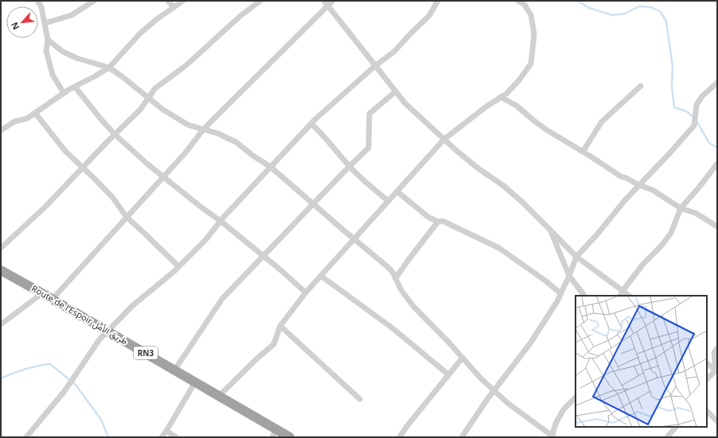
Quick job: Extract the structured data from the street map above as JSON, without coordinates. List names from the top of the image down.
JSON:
{
  "streets": {
    "highway": ["Route de l’Espoir طريق الأمل", "RN3"]
  },
  "north": "bottom left"
}
